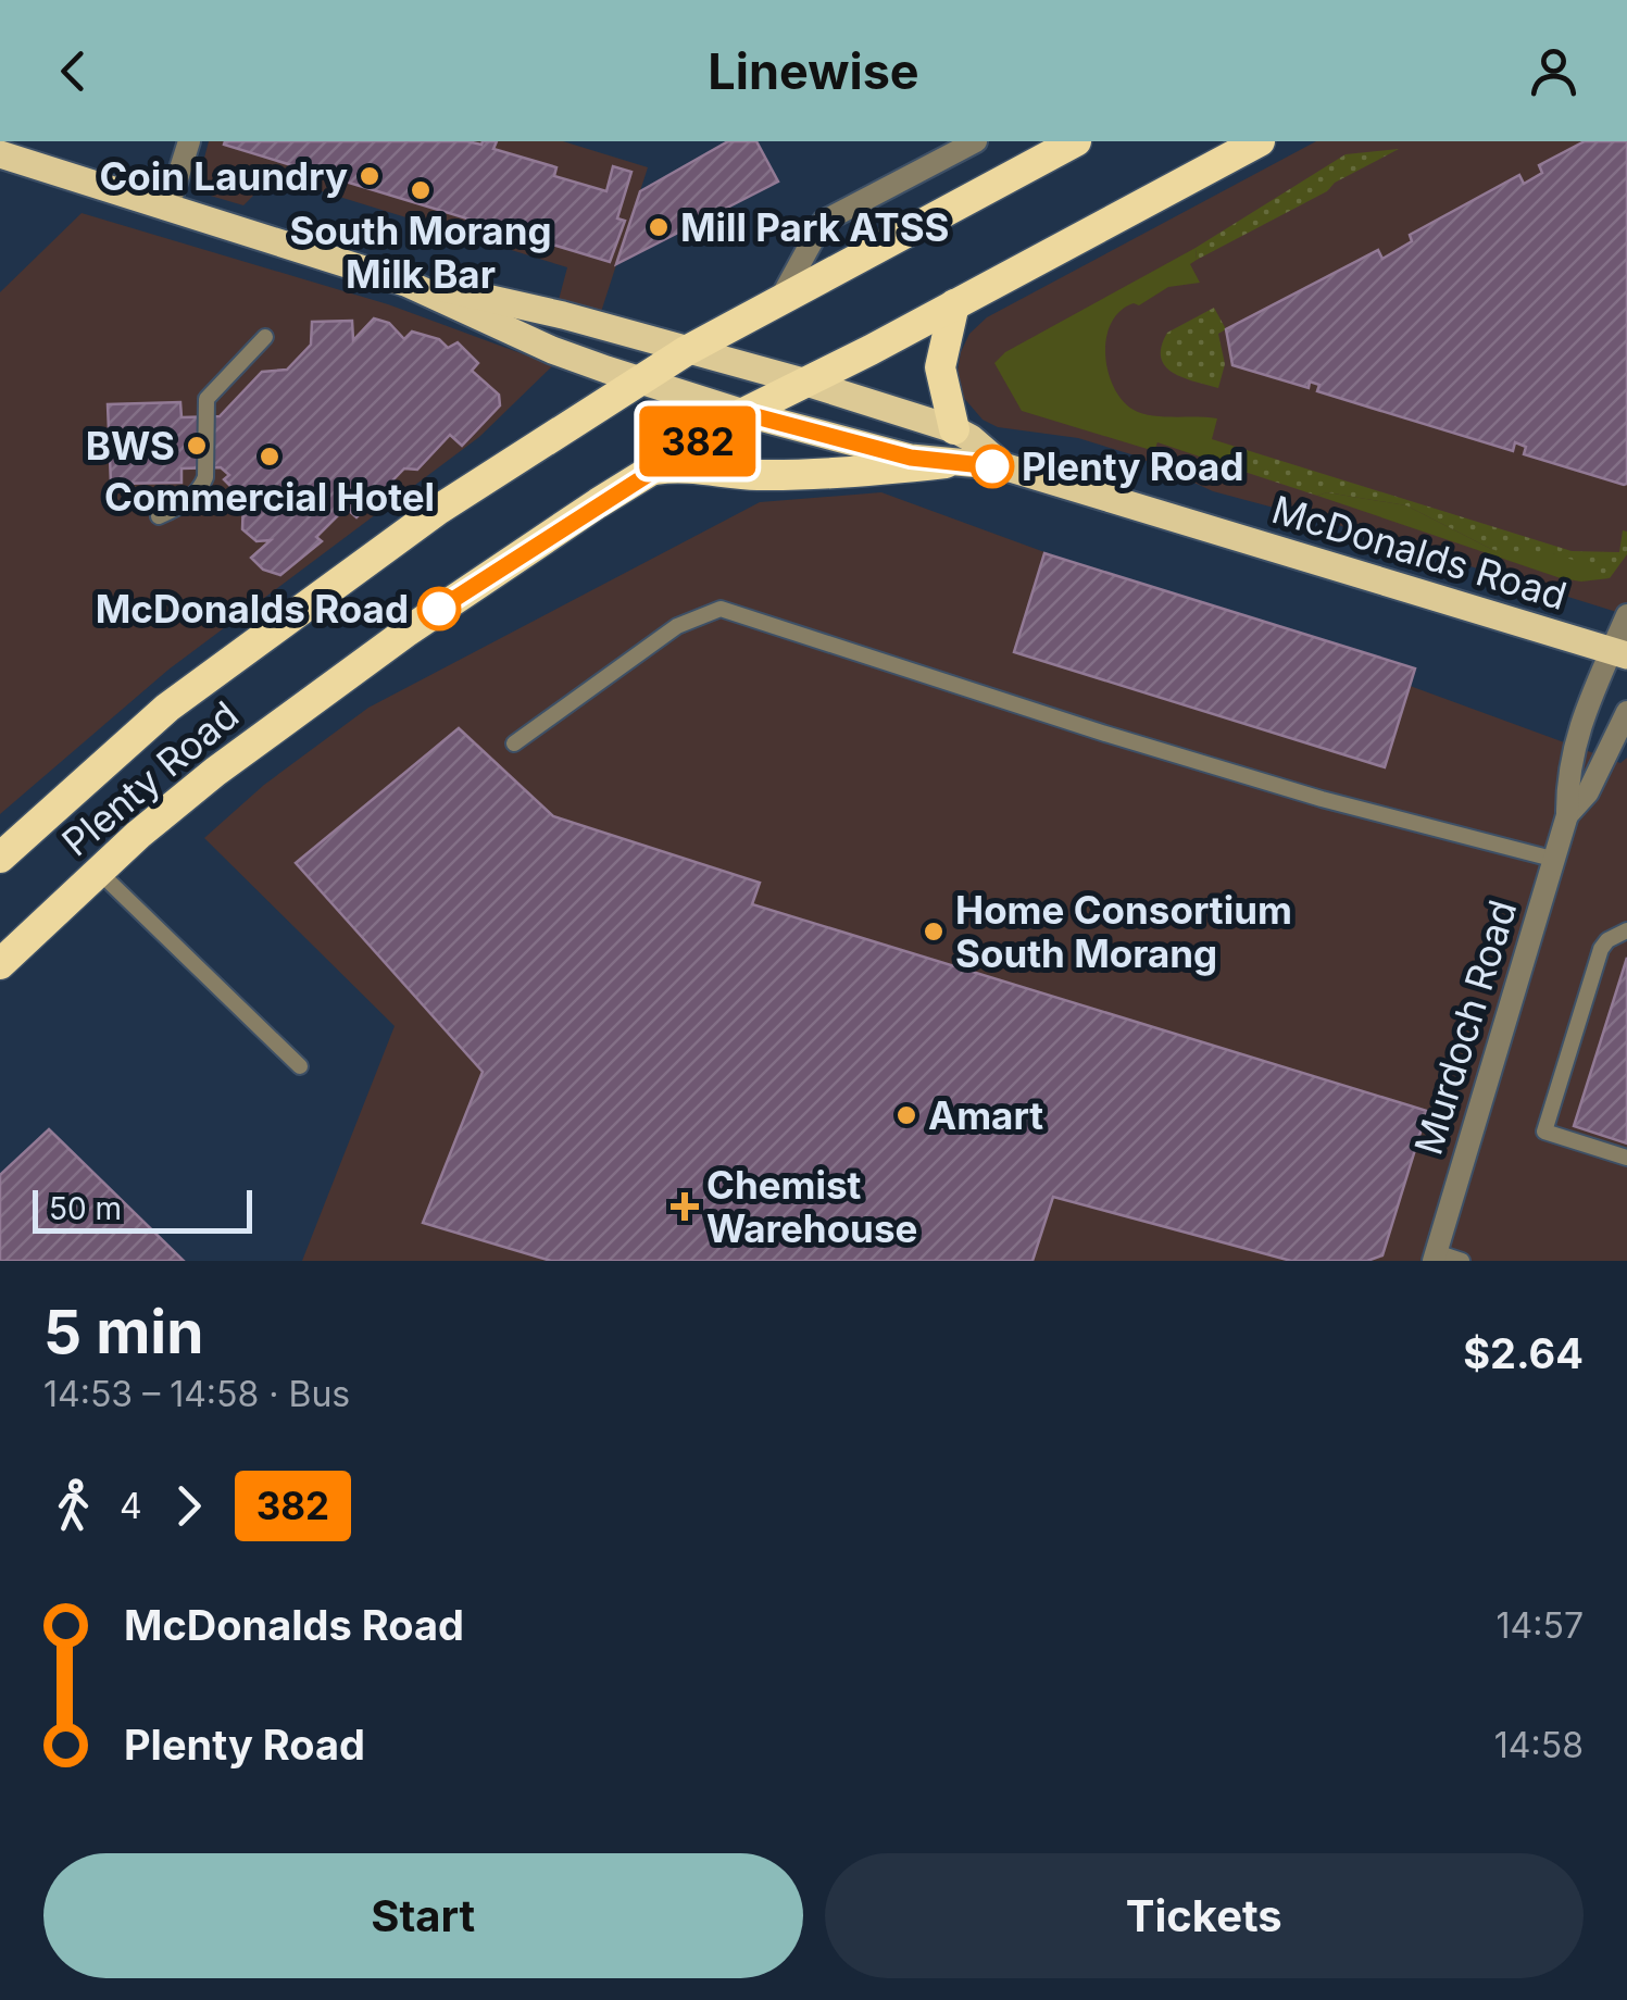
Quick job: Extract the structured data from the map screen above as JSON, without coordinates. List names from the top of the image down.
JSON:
{
  "streets": {
    "highway": ["Plenty Road"],
    "main road": ["McDonalds Road"],
    "street": ["Murdoch Road"]
  },
  "crossings": [
    ["McDonalds Road", "Plenty Road"],
    ["McDonalds Road", "Murdoch Road"]
  ],
  "places": {
    "other": [
      "Coin Laundry",
      "South Morang Milk Bar",
      "Mill Park ATSS",
      "BWS",
      "Commercial Hotel",
      "Plenty Road",
      "McDonalds Road",
      "Home Consortium South Morang",
      "Amart"
    ],
    "health": ["Chemist Warehouse"]
  },
  "lines": ["bus line 382"],
  "scale_bar": "50 m",
  "page": {
    "header": "Linewise",
    "on_map": "382",
    "scale": "50 m",
    "heading": ["5 min", "14:53 – 14:58 · Bus", "$2.64"],
    "legs": ["4", "382"],
    "list": [
      {
        "name": "McDonalds Road",
        "value": "14:57"
      },
      {
        "name": "Plenty Road",
        "value": "14:58"
      }
    ],
    "buttons": ["Start", "Tickets"]
  }
}
